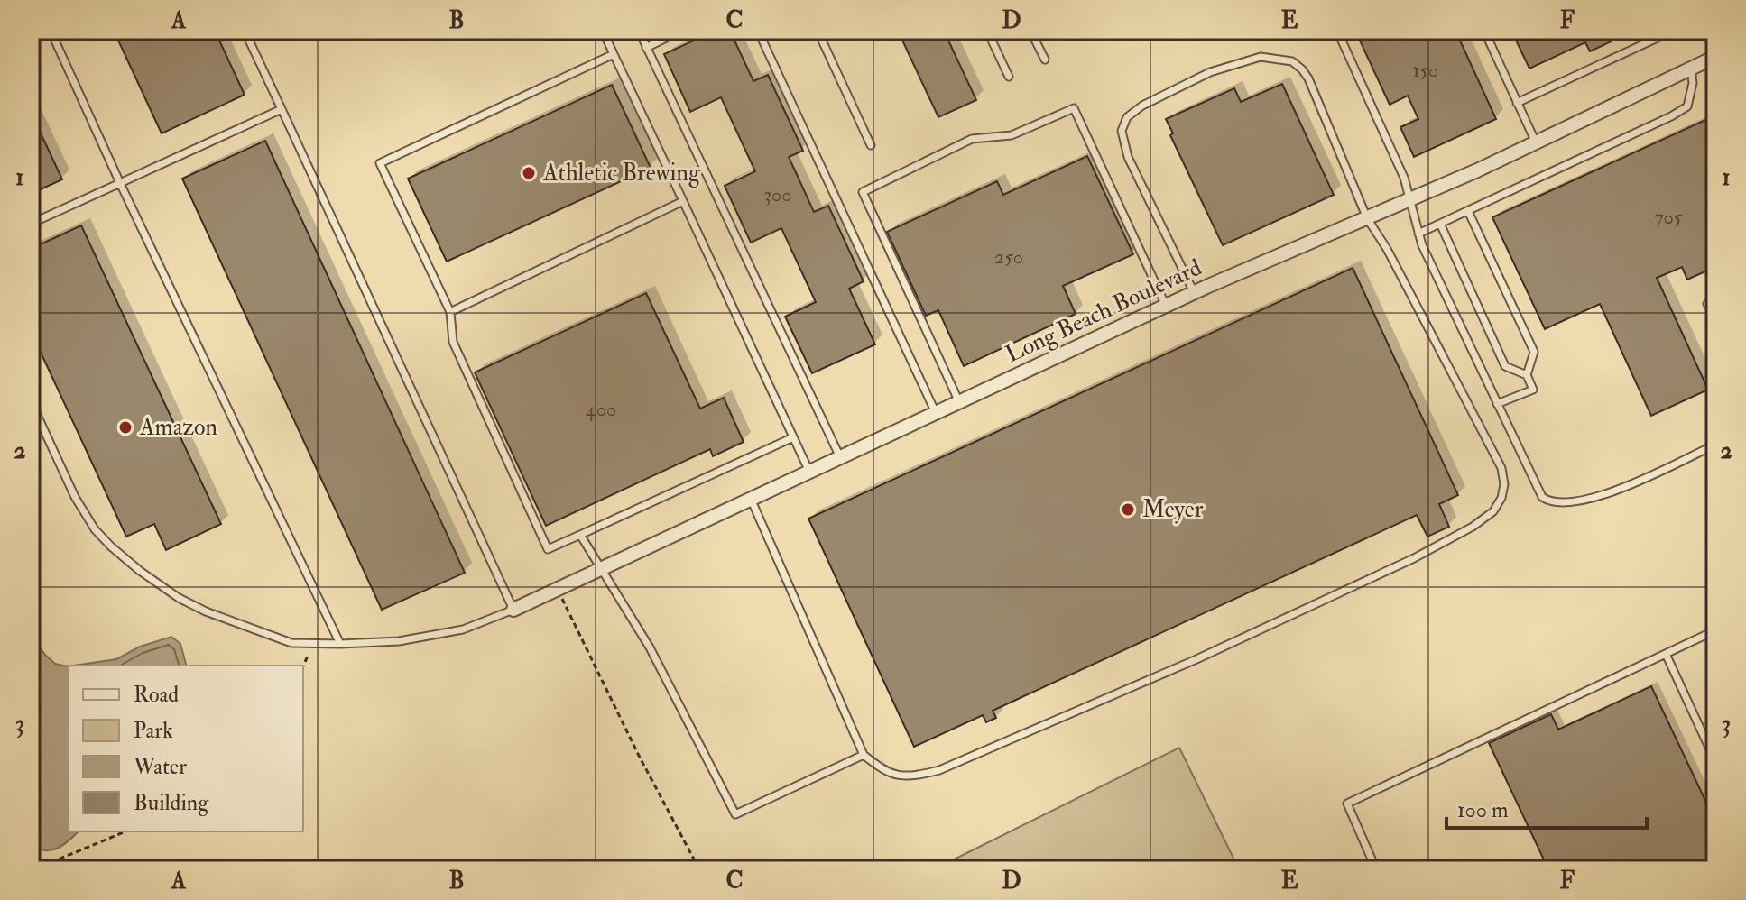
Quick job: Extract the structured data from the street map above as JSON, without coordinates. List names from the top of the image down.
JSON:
{
  "streets": {
    "street": ["Long Beach Boulevard"]
  },
  "places": ["Athletic Brewing", "Amazon", "Meyer"],
  "house_numbers": [
    "150",
    "300",
    "705",
    "250",
    "400"
  ],
  "legend": [
    "Road",
    "Park",
    "Water",
    "Building"
  ],
  "scale_bar": "100 m",
  "grid": {
    "columns": [
      "A",
      "B",
      "C",
      "D",
      "E",
      "F"
    ],
    "rows": ["1", "2", "3"]
  }
}
